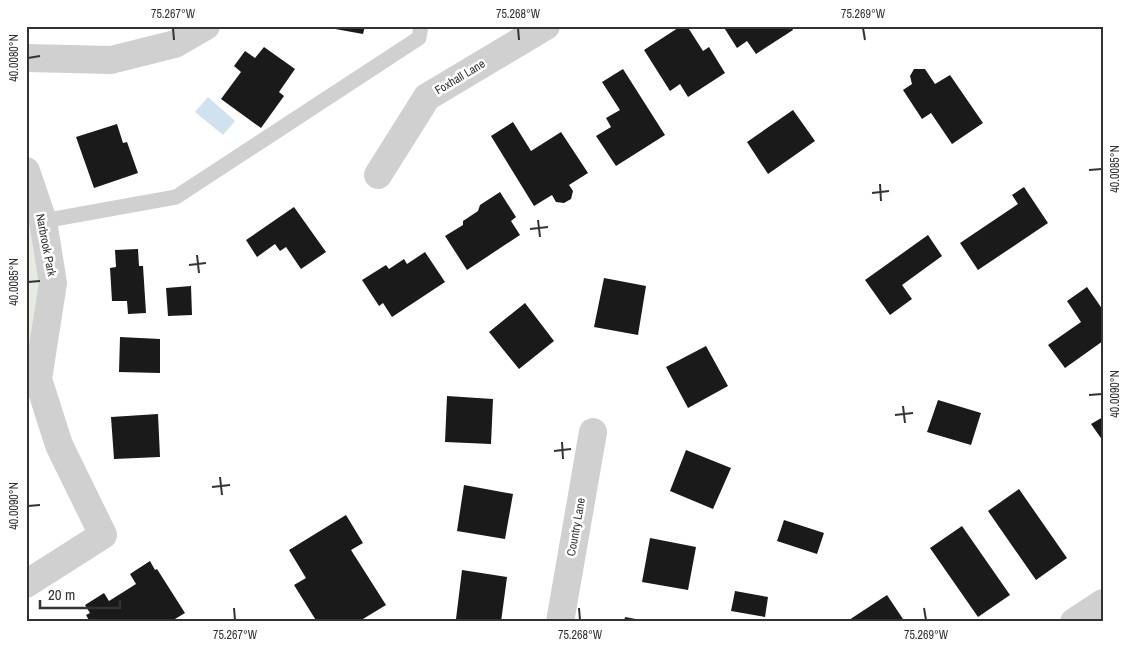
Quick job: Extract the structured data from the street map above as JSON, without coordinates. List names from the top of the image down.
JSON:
{
  "streets": {
    "street": ["Foxhall Lane", "Narbrook Park", "Country Lane"]
  },
  "scale_bar": "20 m",
  "coordinates": [
    "75.267°W",
    "75.268°W",
    "75.269°W",
    "40.0080°N",
    "40.0085°N",
    "40.0090°N"
  ]
}
